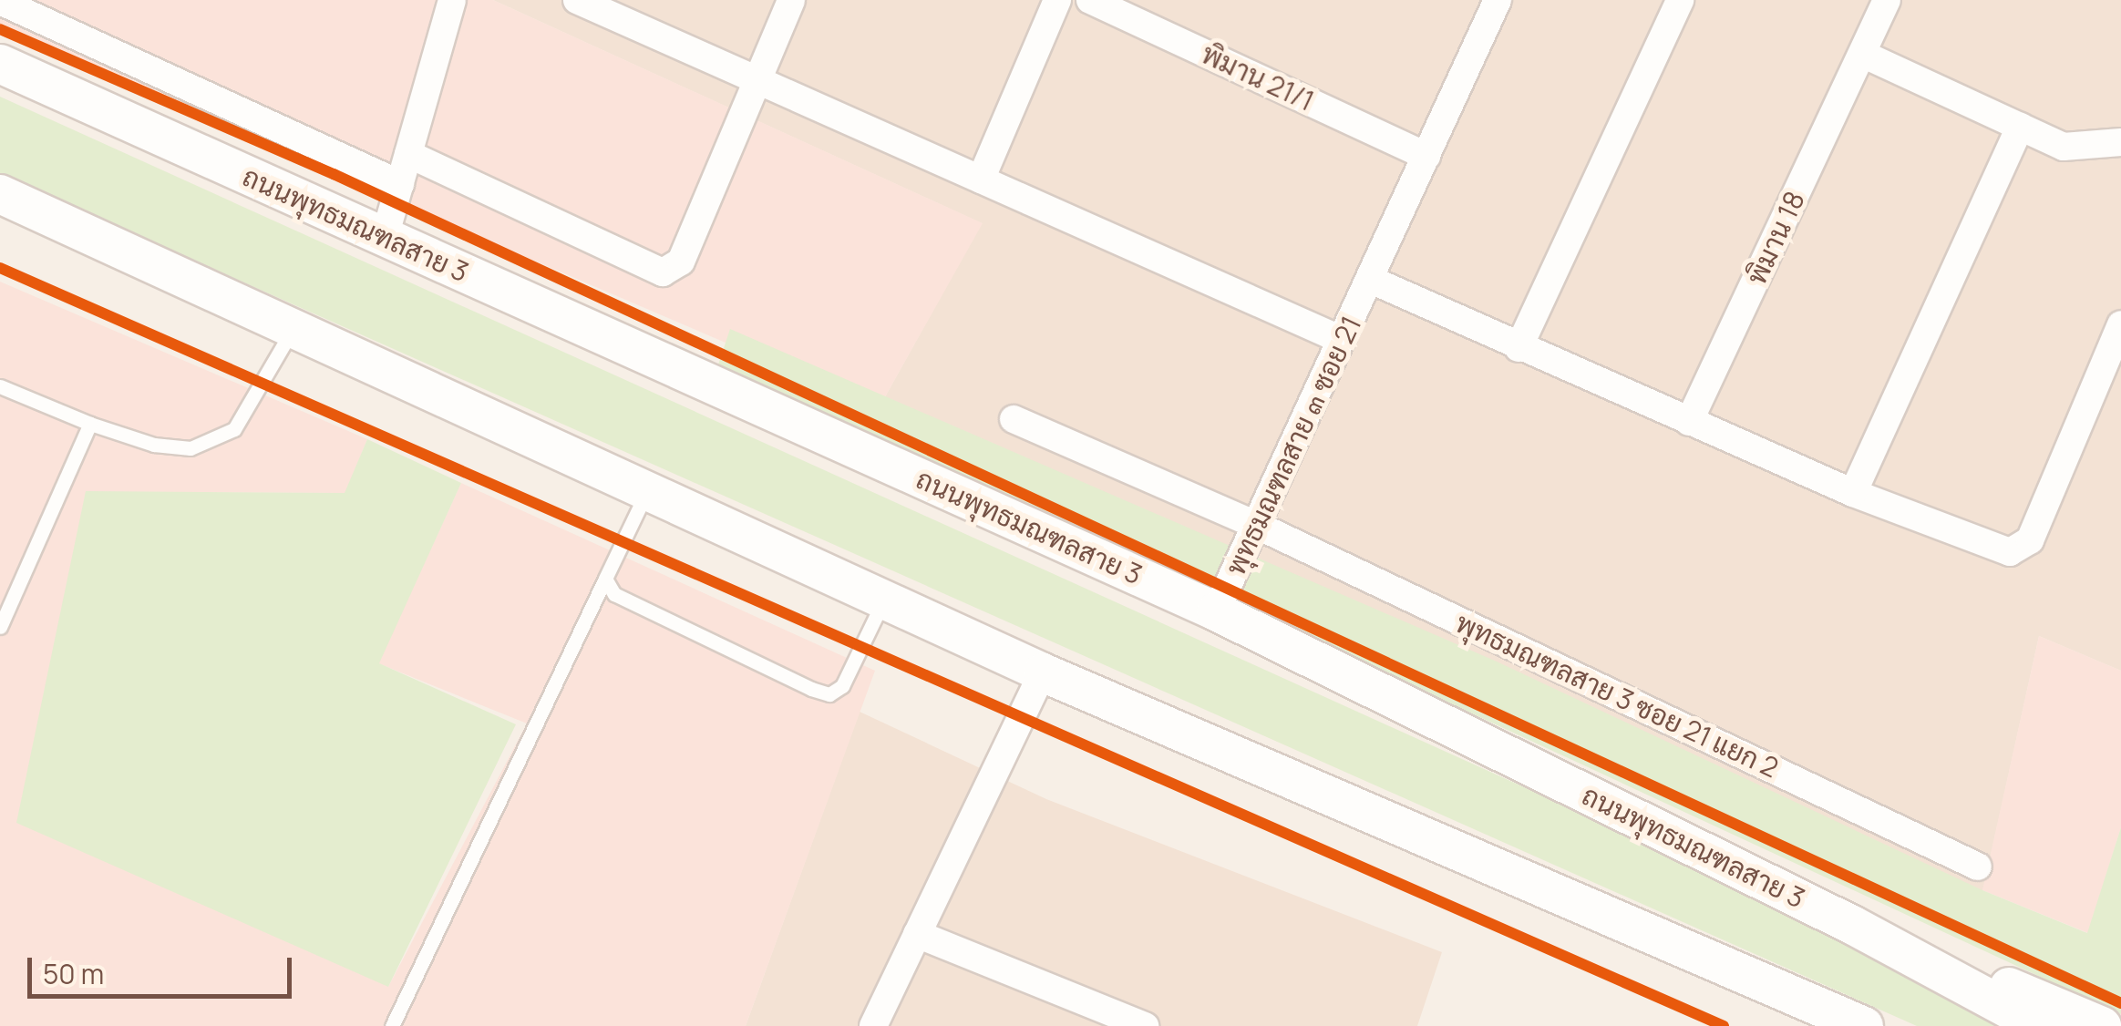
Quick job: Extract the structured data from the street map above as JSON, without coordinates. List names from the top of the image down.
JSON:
{
  "streets": {
    "main road": ["ถนนพุทธมณฑลสาย 3"],
    "street": [
      "พิมาน 21/1",
      "พิมาน 18",
      "พุทธมณฑลสาย ๓ ซอย 21",
      "พุทธมณฑลสาย 3 ซอย 21 แยก 2"
    ]
  },
  "crossings": [
    ["พิมาน 21/1", "พุทธมณฑลสาย ๓ ซอย 21"],
    ["ถนนพุทธมณฑลสาย 3", "พุทธมณฑลสาย ๓ ซอย 21"],
    ["พุทธมณฑลสาย ๓ ซอย 21", "พุทธมณฑลสาย 3 ซอย 21 แยก 2"]
  ],
  "scale_bar": "50 m"
}
